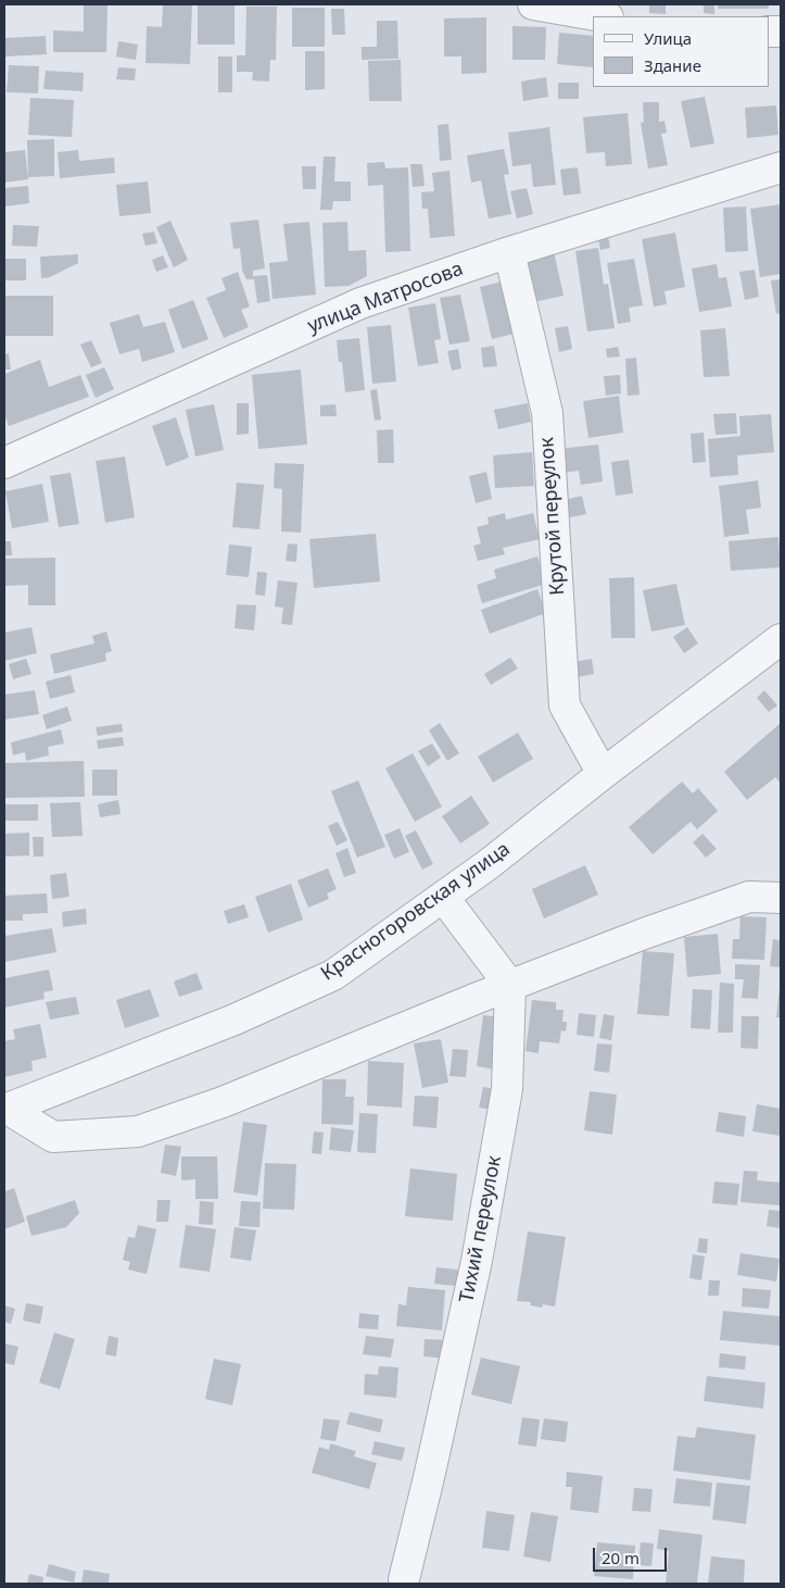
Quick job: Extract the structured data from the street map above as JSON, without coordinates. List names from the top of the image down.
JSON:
{
  "streets": {
    "street": [
      "улица Матросова",
      "Крутой переулок",
      "Красногоровская улица",
      "Тихий переулок"
    ]
  },
  "crossings": [
    ["улица Матросова", "Крутой переулок"],
    ["Крутой переулок", "Красногоровская улица"],
    ["Красногоровская улица", "Тихий переулок"]
  ],
  "legend": ["Улица", "Здание"],
  "scale_bar": "20 m"
}
